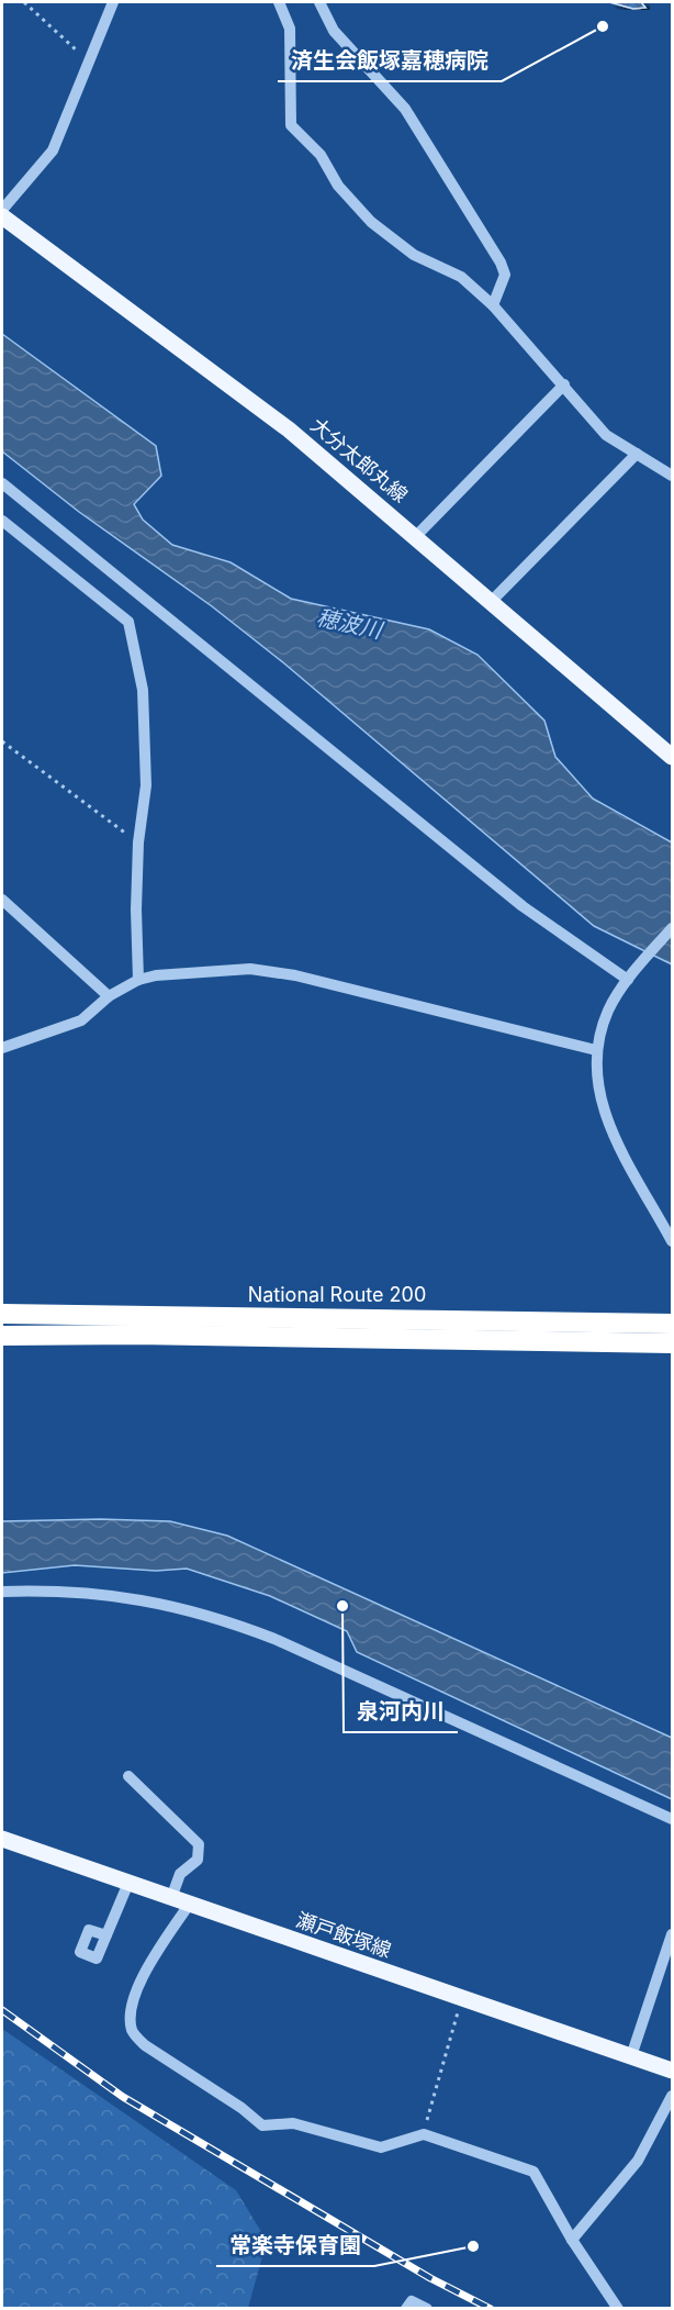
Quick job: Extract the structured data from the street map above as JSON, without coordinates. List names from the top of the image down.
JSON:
{
  "streets": {
    "highway": ["National Route 200"],
    "main road": ["大分太郎丸線", "瀬戸飯塚線"]
  },
  "water": ["穂波川"],
  "places": ["済生会飯塚嘉穂病院", "泉河内川", "常楽寺保育園"]
}
